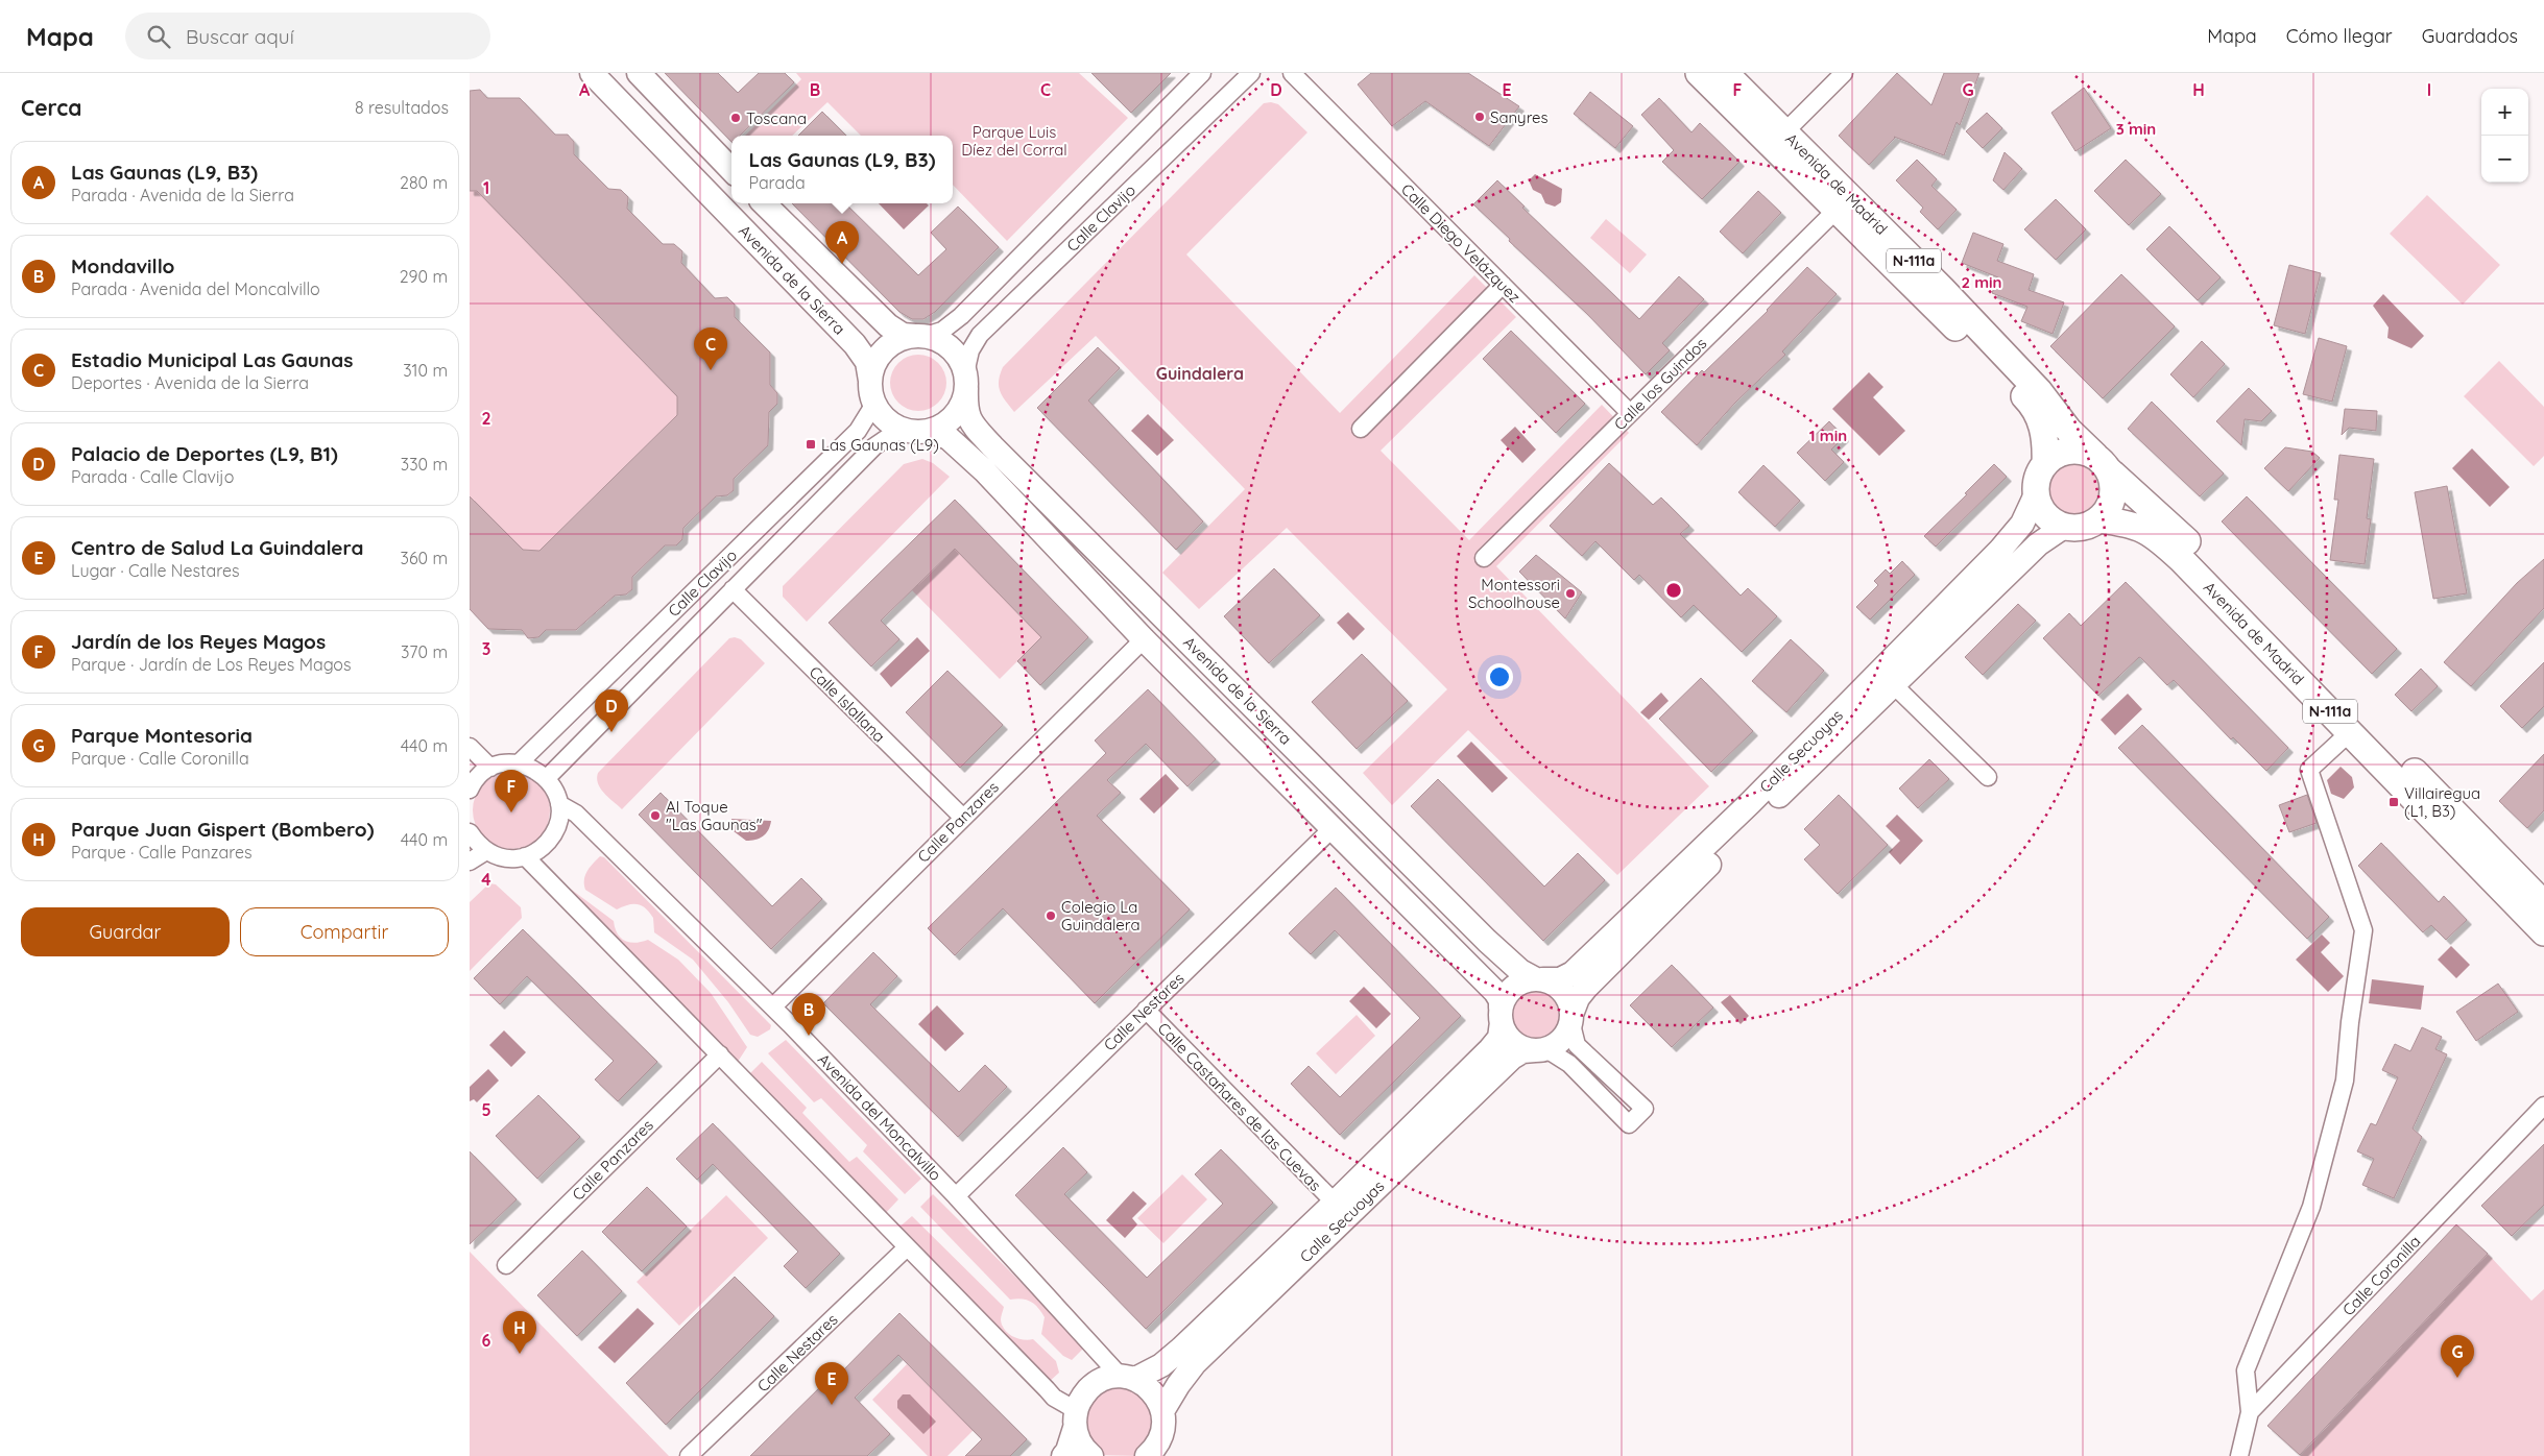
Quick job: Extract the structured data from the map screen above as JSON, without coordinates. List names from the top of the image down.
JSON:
{
  "streets": {
    "main road": [
      "Avenida de Madrid",
      "N-111a",
      "Avenida de la Sierra",
      "Calle Secuoyas"
    ],
    "street": [
      "Calle Clavijo",
      "Calle Diego Velázquez",
      "Calle los Guindos",
      "Calle Islallana",
      "Calle Panzares",
      "Calle Nestares",
      "Calle Castañares de las Cuevas",
      "Avenida del Moncalvillo",
      "Calle Coronilla"
    ]
  },
  "crossings": [
    ["Avenida de Madrid", "N-111a"],
    ["Avenida de Madrid", "Calle los Guindos"],
    ["Avenida de Madrid", "Calle Secuoyas"],
    ["Calle Clavijo", "Avenida de la Sierra"],
    ["Calle Clavijo", "Calle Islallana"],
    ["Calle Diego Velázquez", "Calle los Guindos"],
    ["N-111a", "Calle Secuoyas"],
    ["Avenida de la Sierra", "Calle Secuoyas"],
    ["Avenida de la Sierra", "Calle Panzares"],
    ["Avenida de la Sierra", "Calle Nestares"],
    ["Calle Islallana", "Calle Panzares"],
    ["Calle Secuoyas", "Calle Castañares de las Cuevas"],
    ["Calle Secuoyas", "Avenida del Moncalvillo"],
    ["Calle Panzares", "Avenida del Moncalvillo"],
    ["Calle Nestares", "Calle Castañares de las Cuevas"],
    ["Calle Nestares", "Avenida del Moncalvillo"]
  ],
  "districts": ["Guindalera"],
  "parks": ["Parque Luis Díez del Corral"],
  "places": {
    "other": [
      "Sanyres",
      "Toscana",
      "Montessori Schoolhouse",
      "Al Toque \"Las Gaunas\"",
      "Colegio La Guindalera"
    ],
    "transit": ["Las Gaunas (L9)", "Villairegua (L1, B3)"]
  },
  "page": {
    "header": "Mapa",
    "search": "Buscar aquí",
    "nav": ["Mapa", "Cómo llegar", "Guardados"],
    "heading": ["Cerca", "8 resultados"],
    "map_buttons": ["+", "−"],
    "popup": ["Las Gaunas (L9, B3)", "Parada"],
    "list": [
      {
        "mark": "A",
        "name": "Las Gaunas (L9, B3)",
        "note": "Parada · Avenida de la Sierra",
        "value": "280 m"
      },
      {
        "mark": "B",
        "name": "Mondavillo",
        "note": "Parada · Avenida del Moncalvillo",
        "value": "290 m"
      },
      {
        "mark": "C",
        "name": "Estadio Municipal Las Gaunas",
        "note": "Deportes · Avenida de la Sierra",
        "value": "310 m"
      },
      {
        "mark": "D",
        "name": "Palacio de Deportes (L9, B1)",
        "note": "Parada · Calle Clavijo",
        "value": "330 m"
      },
      {
        "mark": "E",
        "name": "Centro de Salud La Guindalera",
        "note": "Lugar · Calle Nestares",
        "value": "360 m"
      },
      {
        "mark": "F",
        "name": "Jardín de los Reyes Magos",
        "note": "Parque · Jardín de Los Reyes Magos",
        "value": "370 m"
      },
      {
        "mark": "G",
        "name": "Parque Montesoria",
        "note": "Parque · Calle Coronilla",
        "value": "440 m"
      },
      {
        "mark": "H",
        "name": "Parque Juan Gispert (Bombero)",
        "note": "Parque · Calle Panzares",
        "value": "440 m"
      }
    ],
    "pins": [
      "A",
      "C",
      "D",
      "F",
      "B",
      "H",
      "G",
      "E"
    ],
    "buttons": ["Guardar", "Compartir"]
  },
  "grid": {
    "columns": [
      "A",
      "B",
      "C",
      "D",
      "E",
      "F",
      "G",
      "H",
      "I"
    ],
    "rows": [
      "1",
      "2",
      "3",
      "4",
      "5",
      "6"
    ]
  },
  "rings": ["3 min", "2 min", "1 min"]
}
